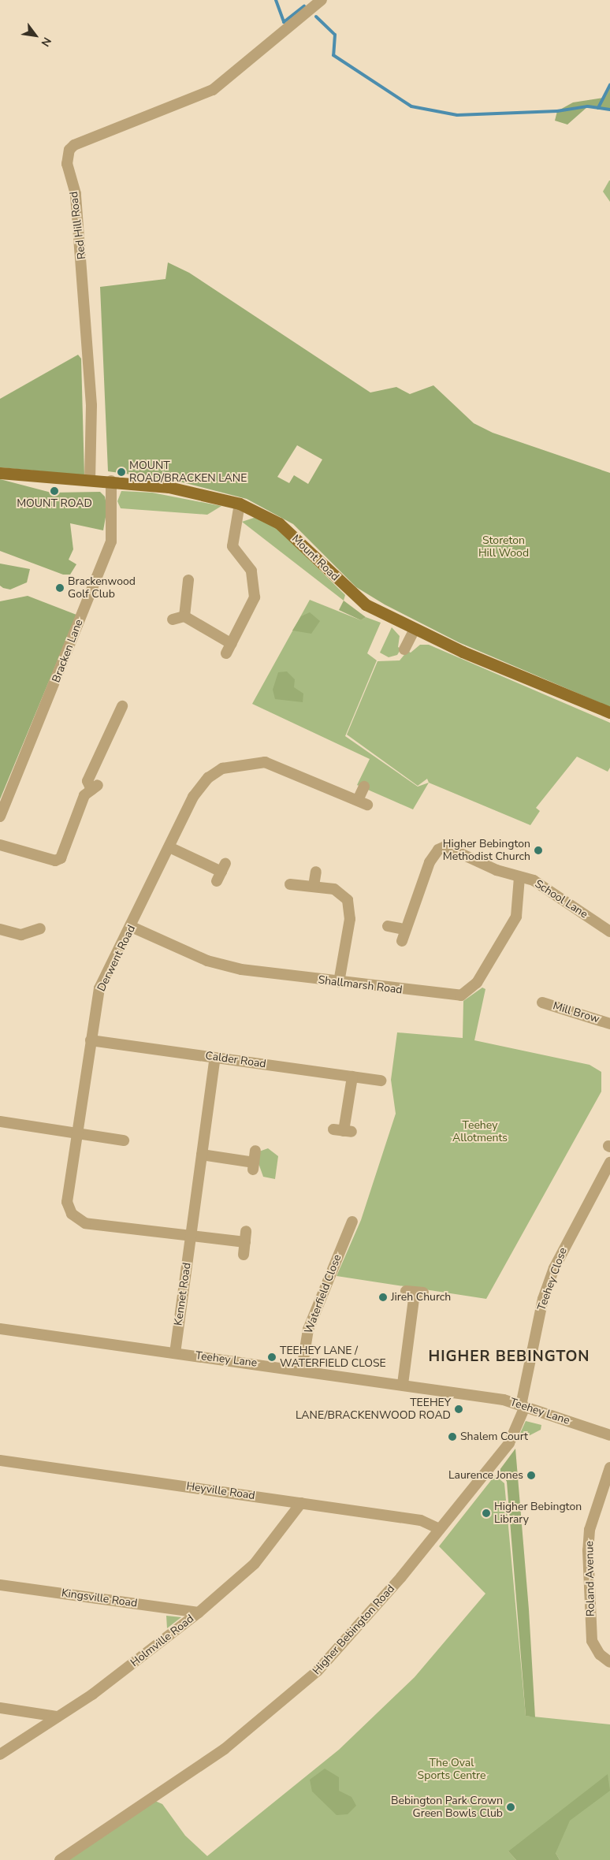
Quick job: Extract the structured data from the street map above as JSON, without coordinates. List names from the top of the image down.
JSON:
{
  "streets": {
    "main road": ["Mount Road"],
    "street": [
      "Red Hill Road",
      "Bracken Lane",
      "School Lane",
      "Derwent Road",
      "Shallmarsh Road",
      "Mill Brow",
      "Calder Road",
      "Teehey Close",
      "Kennet Road",
      "Waterfield Close",
      "Teehey Lane",
      "Heyville Road",
      "Roland Avenue",
      "Kingsville Road",
      "Higher Bebington Road",
      "Holmville Road"
    ]
  },
  "crossings": [
    ["Red Hill Road", "Mount Road"],
    ["Mount Road", "Bracken Lane"],
    ["School Lane", "Shallmarsh Road"],
    ["Derwent Road", "Shallmarsh Road"],
    ["Derwent Road", "Calder Road"],
    ["Derwent Road", "Kennet Road"],
    ["Calder Road", "Kennet Road"],
    ["Teehey Close", "Teehey Lane"],
    ["Teehey Close", "Higher Bebington Road"],
    ["Kennet Road", "Teehey Lane"],
    ["Waterfield Close", "Teehey Lane"],
    ["Teehey Lane", "Higher Bebington Road"],
    ["Heyville Road", "Higher Bebington Road"],
    ["Heyville Road", "Holmville Road"],
    ["Kingsville Road", "Holmville Road"]
  ],
  "districts": ["HIGHER BEBINGTON"],
  "parks": ["Storeton Hill Wood", "Teehey Allotments", "The Oval Sports Centre"],
  "places": [
    "MOUNT ROAD/BRACKEN LANE",
    "MOUNT ROAD",
    "Brackenwood Golf Club",
    "Higher Bebington Methodist Church",
    "Jireh Church",
    "TEEHEY LANE / WATERFIELD CLOSE",
    "TEEHEY LANE/BRACKENWOOD ROAD",
    "Shalem Court",
    "Laurence Jones",
    "Higher Bebington Library",
    "Bebington Park Crown Green Bowls Club"
  ],
  "north": "bottom right"
}
